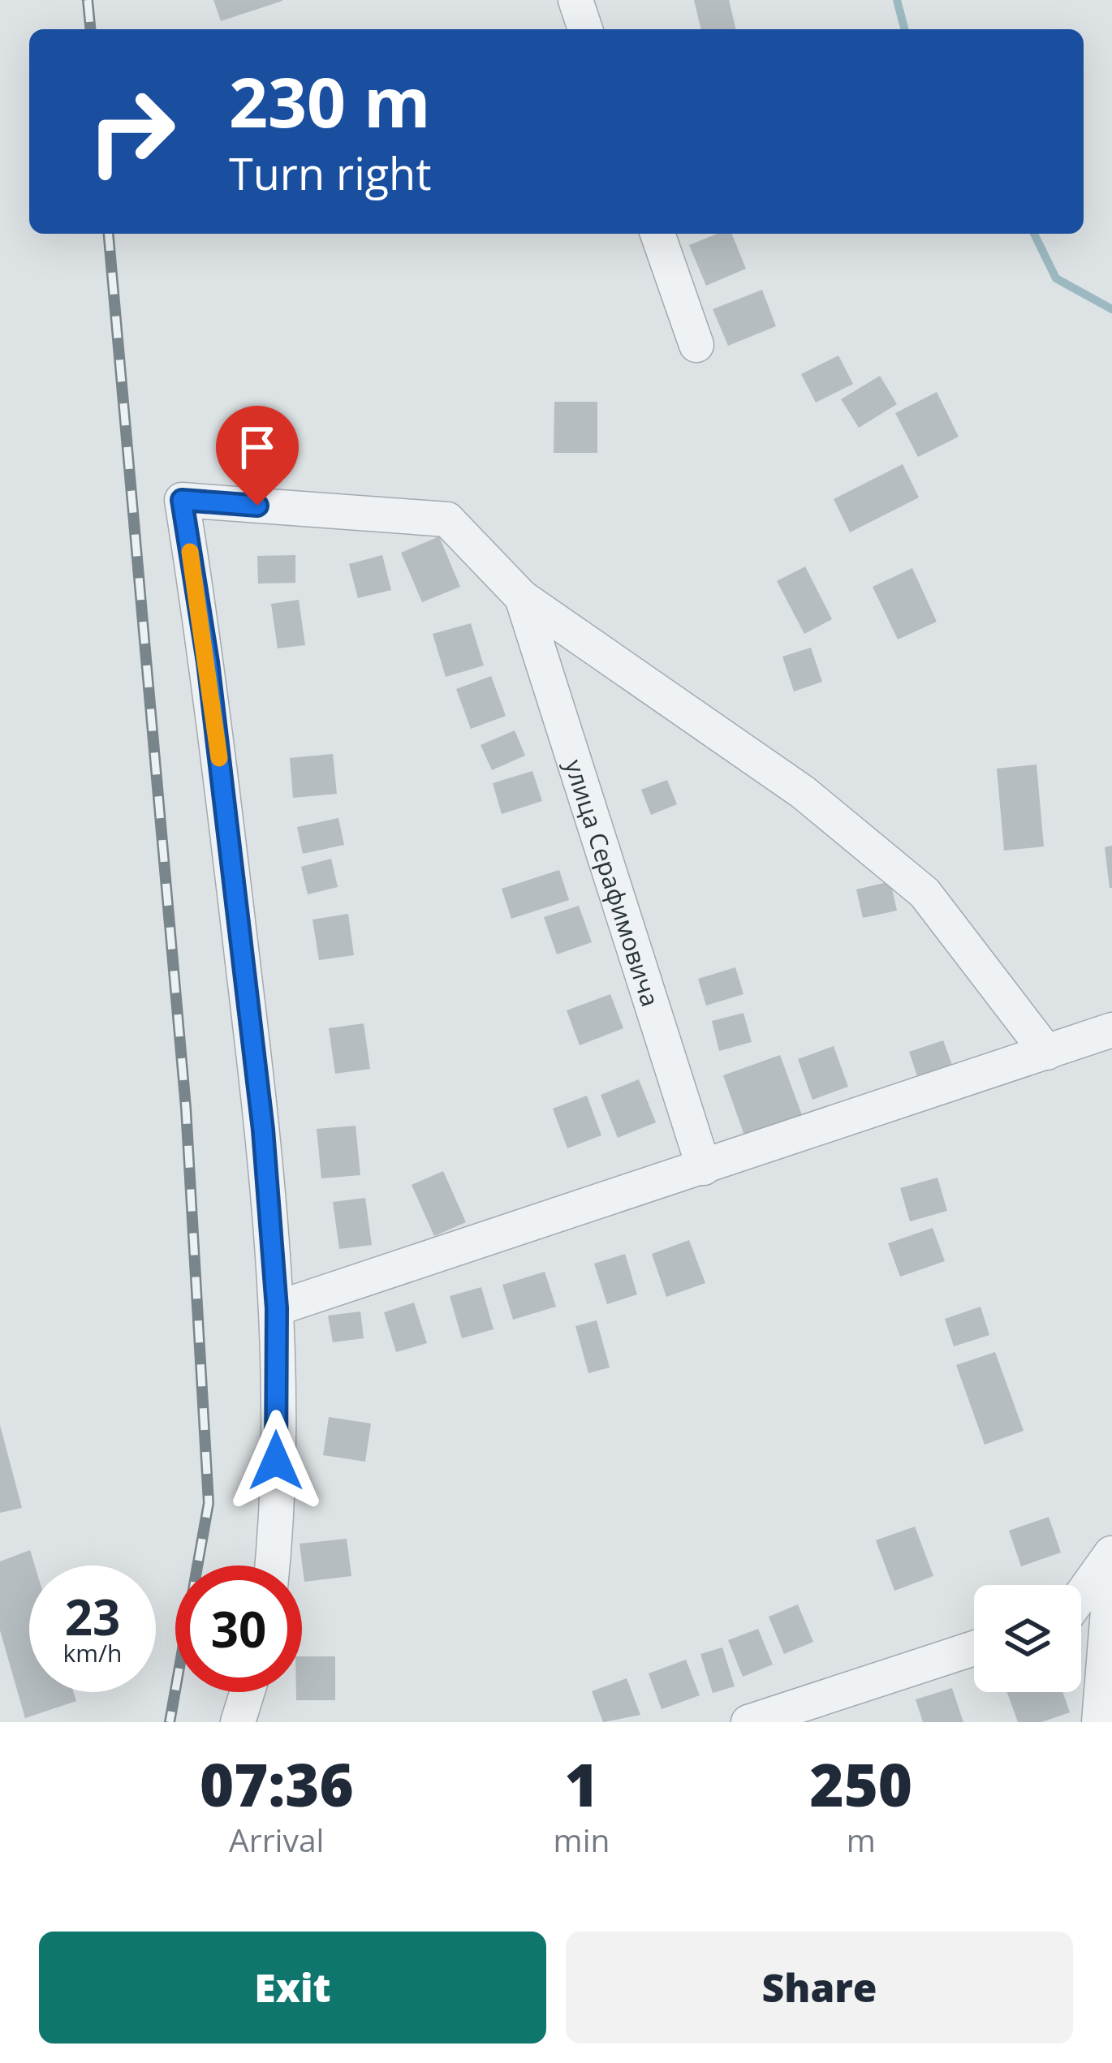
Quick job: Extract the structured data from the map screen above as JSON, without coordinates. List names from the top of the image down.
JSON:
{
  "streets": {
    "street": ["улица Серафимовича"]
  },
  "page": {
    "turn": ["230 m", "Turn right"],
    "speed": "23 km/h",
    "limit": "30",
    "eta": [
      "07:36",
      "Arrival",
      "1",
      "min",
      "250",
      "m"
    ],
    "buttons": ["Exit", "Share"]
  }
}
